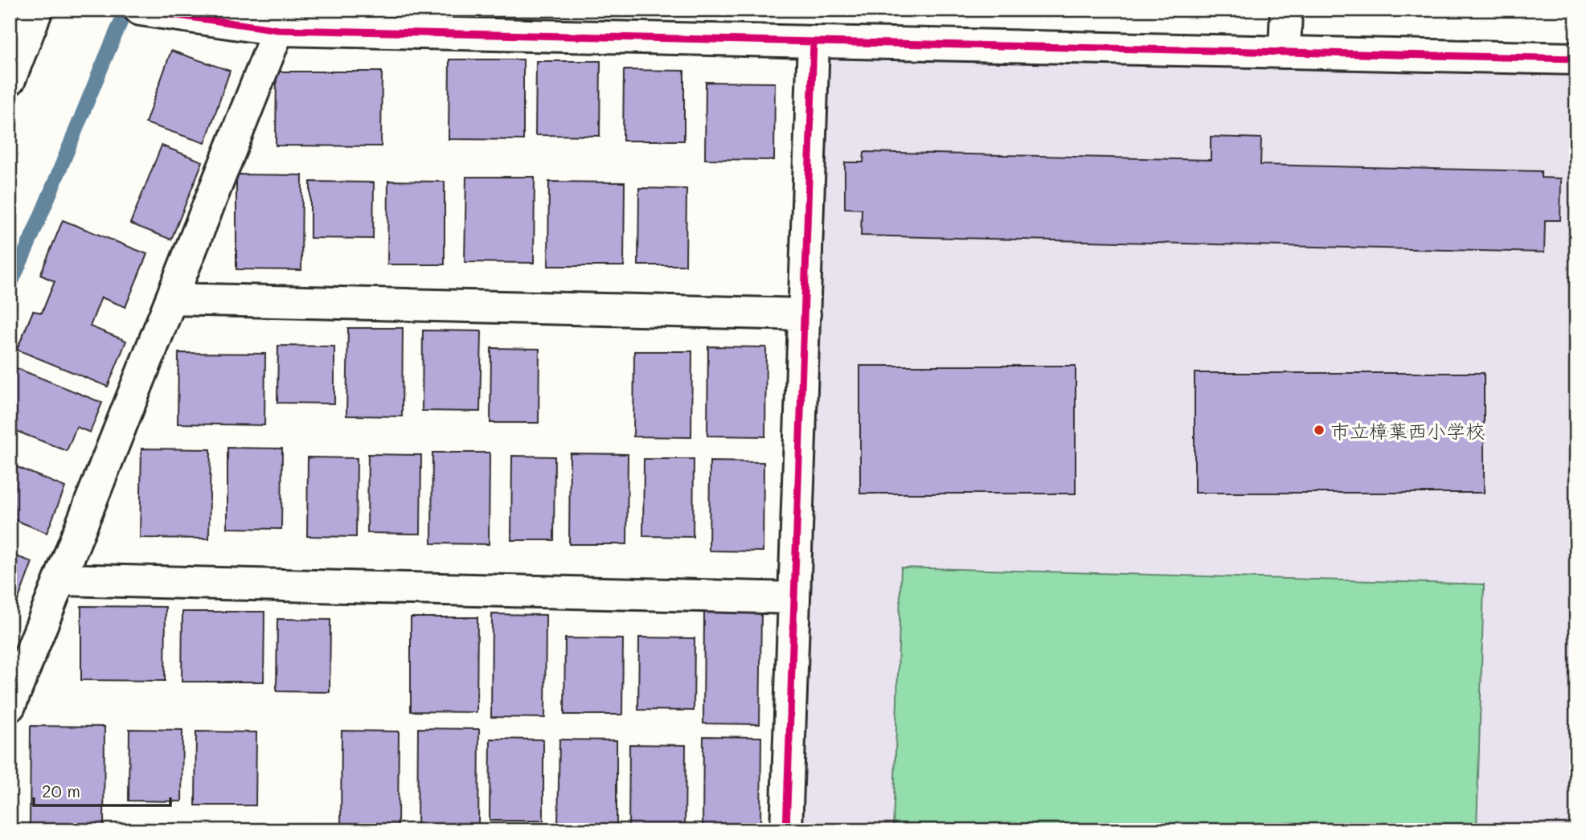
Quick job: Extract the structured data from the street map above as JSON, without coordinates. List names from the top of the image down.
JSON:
{
  "places": ["市立樟葉西小学校"],
  "scale_bar": "20 m"
}
